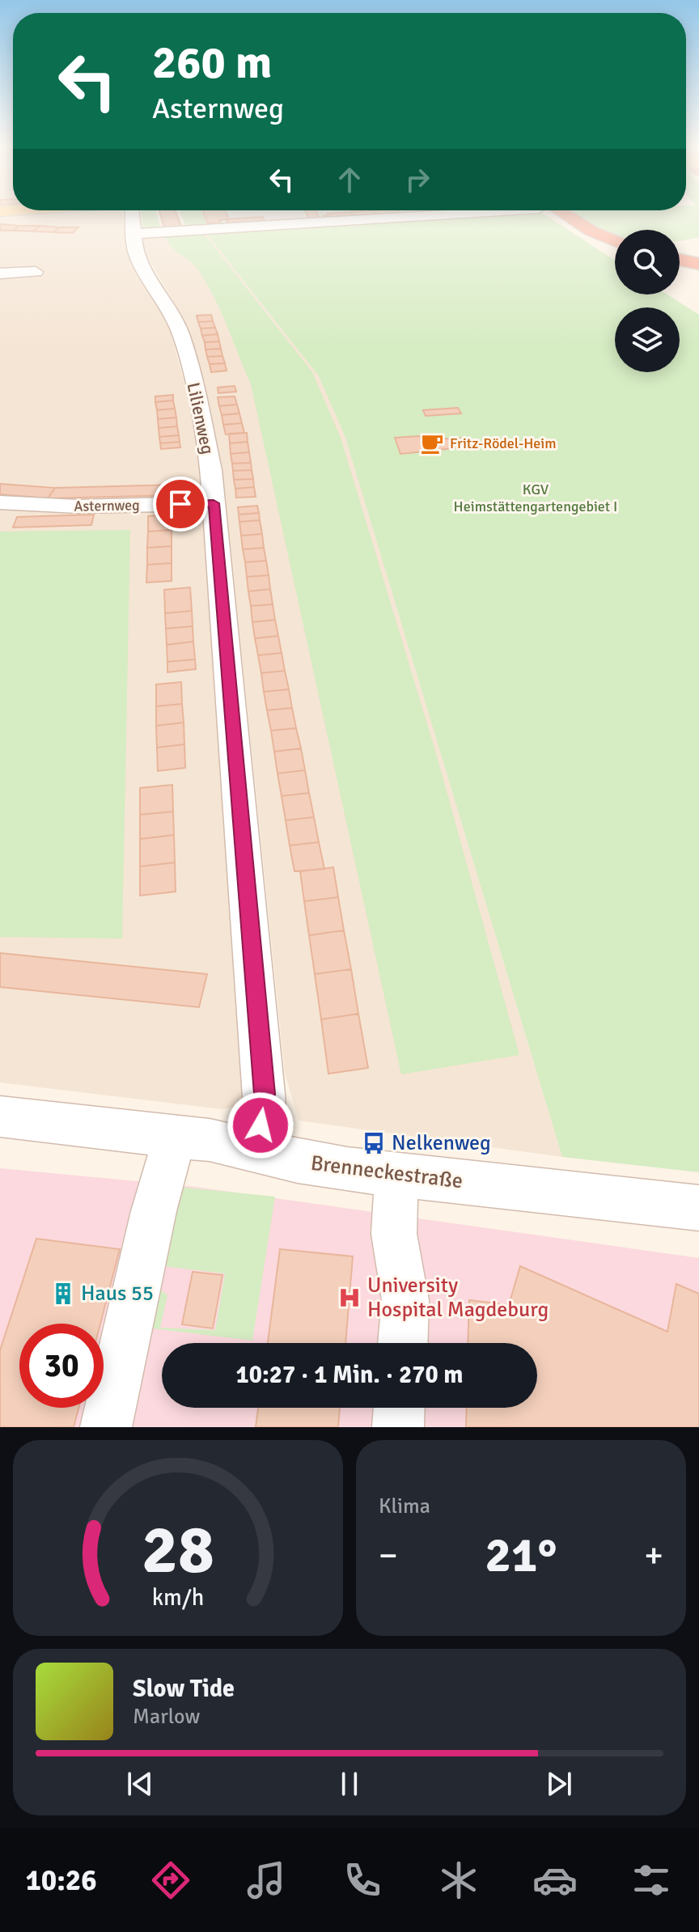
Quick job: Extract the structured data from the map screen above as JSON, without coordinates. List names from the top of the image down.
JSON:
{
  "streets": {
    "street": ["Lilienweg", "Asternweg", "Brenneckestraße"]
  },
  "crossings": [
    ["Lilienweg", "Asternweg"],
    ["Lilienweg", "Brenneckestraße"]
  ],
  "parks": ["KGV Heimstättengartengebiet I"],
  "places": {
    "cafe": ["Fritz-Rödel-Heim"],
    "bus stop": ["Nelkenweg"],
    "building": ["Haus 55"],
    "hospital": ["University Hospital Magdeburg"]
  },
  "page": {
    "turn": ["260 m", "Asternweg"],
    "limit": "30",
    "trip": "10:27 · 1 Min. · 270 m",
    "tile": "Klima",
    "heat": ["−", "21°", "+"],
    "song": ["Slow Tide", "Marlow"],
    "tabs": "10:26",
    "gauge": ["28", "km/h"]
  }
}
